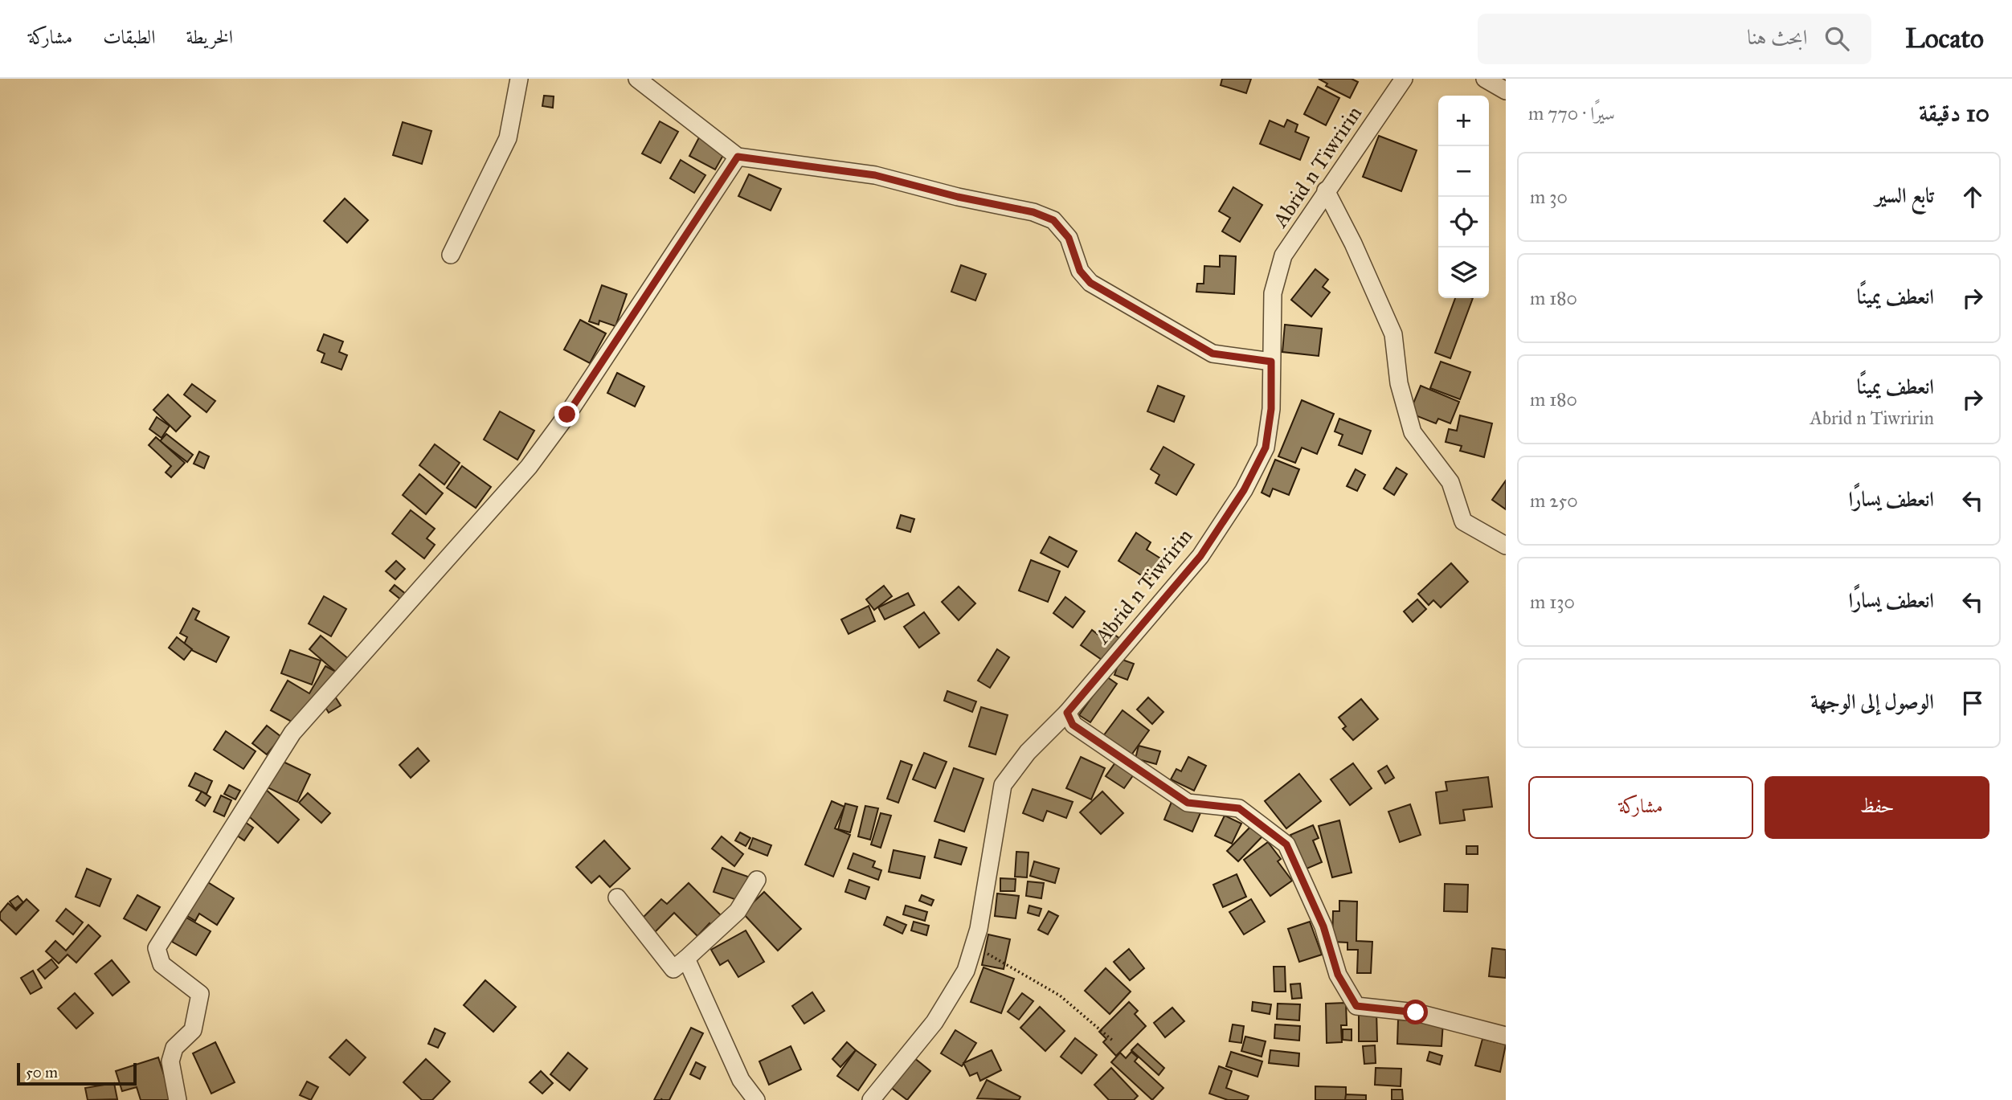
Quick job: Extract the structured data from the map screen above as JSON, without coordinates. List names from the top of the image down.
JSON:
{
  "streets": {
    "street": ["Abrid n Tiwririn"]
  },
  "scale_bar": "50 m",
  "page": {
    "header": "Locato",
    "search": "ابحث هنا",
    "nav": ["الخريطة", "الطبقات", "مشاركة"],
    "heading": ["10 دقيقة", "سيرًا · 770 m"],
    "map_buttons": ["+", "−"],
    "list": [
      ["تابع السير", "30 m"],
      ["انعطف يمينًا", "180 m"],
      ["انعطف يمينًا", "Abrid n Tiwririn", "180 m"],
      ["انعطف يسارًا", "250 m"],
      ["انعطف يسارًا", "130 m"],
      "الوصول إلى الوجهة"
    ],
    "buttons": ["حفظ", "مشاركة"],
    "scale": "50 m"
  }
}
